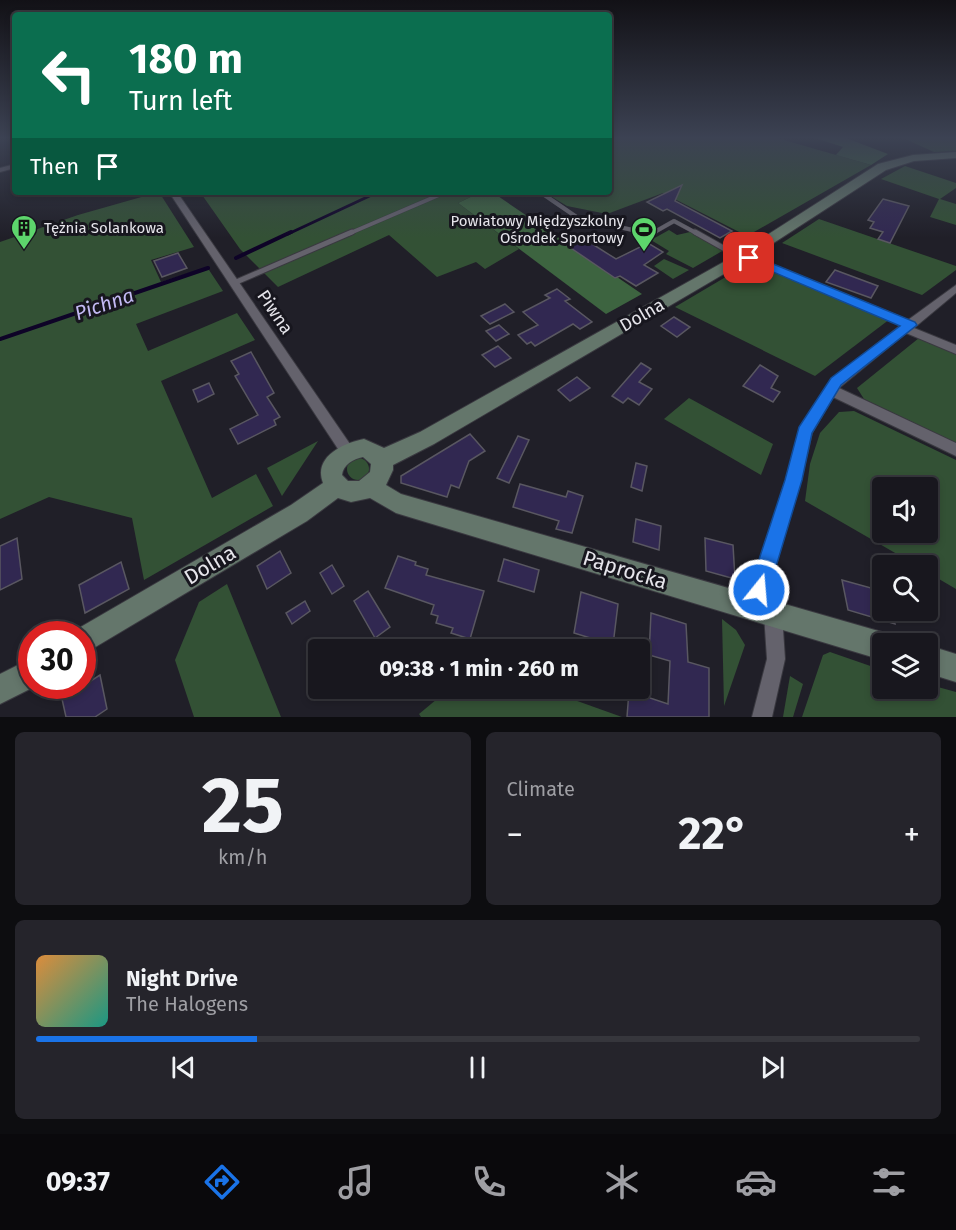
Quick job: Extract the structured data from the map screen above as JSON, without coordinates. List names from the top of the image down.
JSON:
{
  "streets": {
    "street": ["Piwna", "Dolna", "Paprocka"]
  },
  "crossings": [
    ["Piwna", "Dolna"],
    ["Piwna", "Paprocka"],
    ["Dolna", "Paprocka"]
  ],
  "water": ["Pichna"],
  "places": {
    "building": ["Tężnia Solankowa"],
    "sports": ["Powiatowy Międzyszkolny Ośrodek Sportowy"]
  },
  "page": {
    "turn": ["180 m", "Turn left"],
    "then": "Then",
    "limit": "30",
    "trip": "09:38 · 1 min · 260 m",
    "tile": [
      ["25", "km/h"],
      "Climate"
    ],
    "heat": ["−", "22°", "+"],
    "song": ["Night Drive", "The Halogens"],
    "tabs": "09:37"
  }
}
